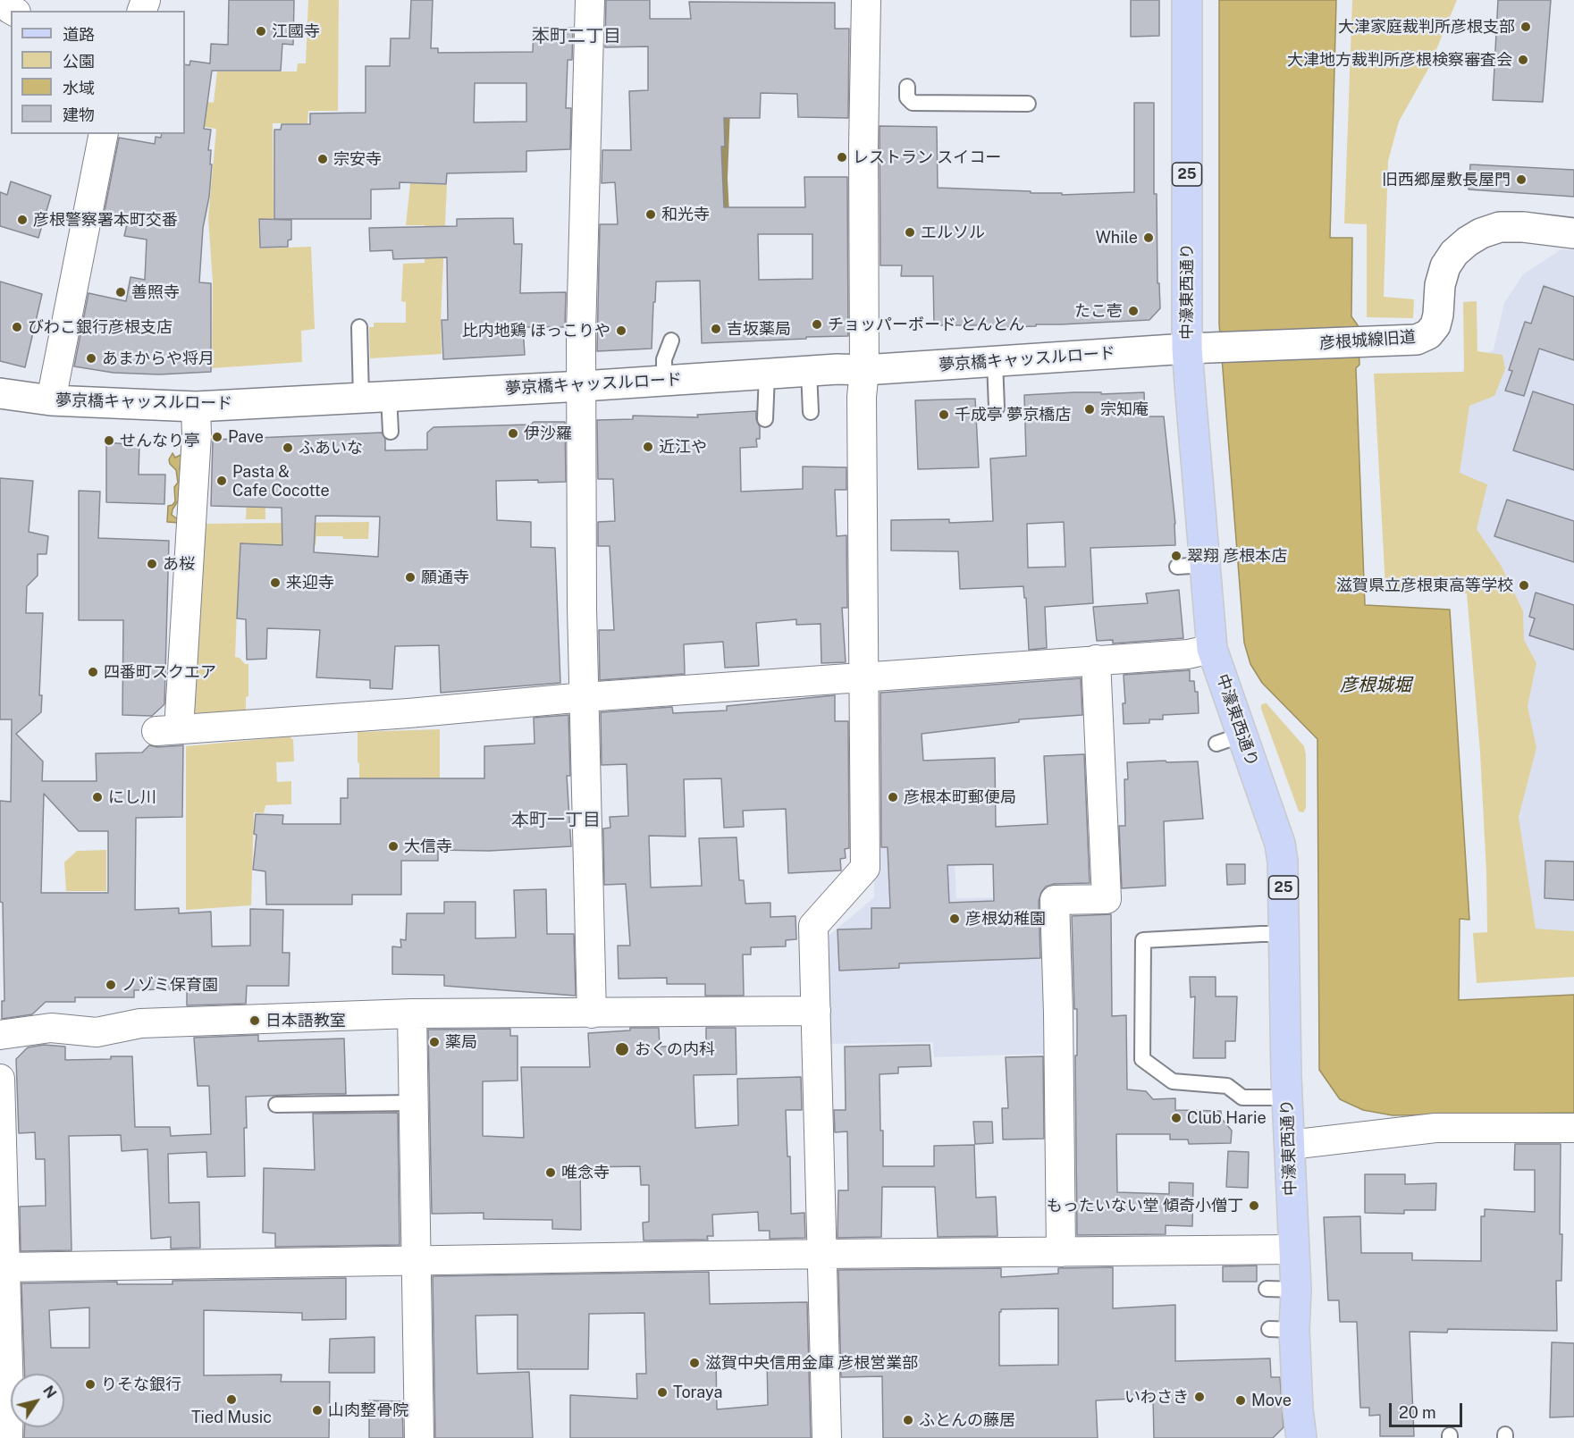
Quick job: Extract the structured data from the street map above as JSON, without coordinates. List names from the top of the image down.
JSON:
{
  "streets": {
    "main road": ["25", "中濠東西通り"],
    "street": ["彦根城線旧道", "夢京橋キャッスルロード"]
  },
  "crossings": [
    ["中濠東西通り", "彦根城線旧道"],
    ["中濠東西通り", "夢京橋キャッスルロード"],
    ["彦根城線旧道", "夢京橋キャッスルロード"]
  ],
  "districts": ["本町二丁目", "本町一丁目"],
  "water": ["彦根城堀"],
  "places": [
    "大津家庭裁判所彦根支部",
    "江國寺",
    "大津地方裁判所彦根検察審査会",
    "レストラン スイコー",
    "宗安寺",
    "旧西郷屋敷長屋門",
    "和光寺",
    "彦根警察署本町交番",
    "エルソル",
    "While",
    "善照寺",
    "たこ壱",
    "チョッパーボード とんとん",
    "びわこ銀行彦根支店",
    "吉坂薬局",
    "比内地鶏 ほっこりや",
    "あまからや将月",
    "宗知庵",
    "千成亭 夢京橋店",
    "伊沙羅",
    "Pave",
    "せんなり亭",
    "近江や",
    "ふあいな",
    "Pasta & Cafe Cocotte",
    "翠翔 彦根本店",
    "あ桜",
    "願通寺",
    "来迎寺",
    "滋賀県立彦根東高等学校",
    "四番町スクエア",
    "にし川",
    "彦根本町郵便局",
    "大信寺",
    "彦根幼稚園",
    "ノゾミ保育園",
    "日本語教室",
    "薬局",
    "おくの内科",
    "Club Harie",
    "唯念寺",
    "もったいない堂 傾奇小僧丁",
    "滋賀中央信用金庫 彦根営業部",
    "りそな銀行",
    "Toraya",
    "いわさき",
    "Tied Music",
    "Move",
    "山肉整骨院",
    "ふとんの藤居"
  ],
  "legend": [
    "道路",
    "公園",
    "水域",
    "建物"
  ],
  "scale_bar": "20 m",
  "north": "top right"
}
